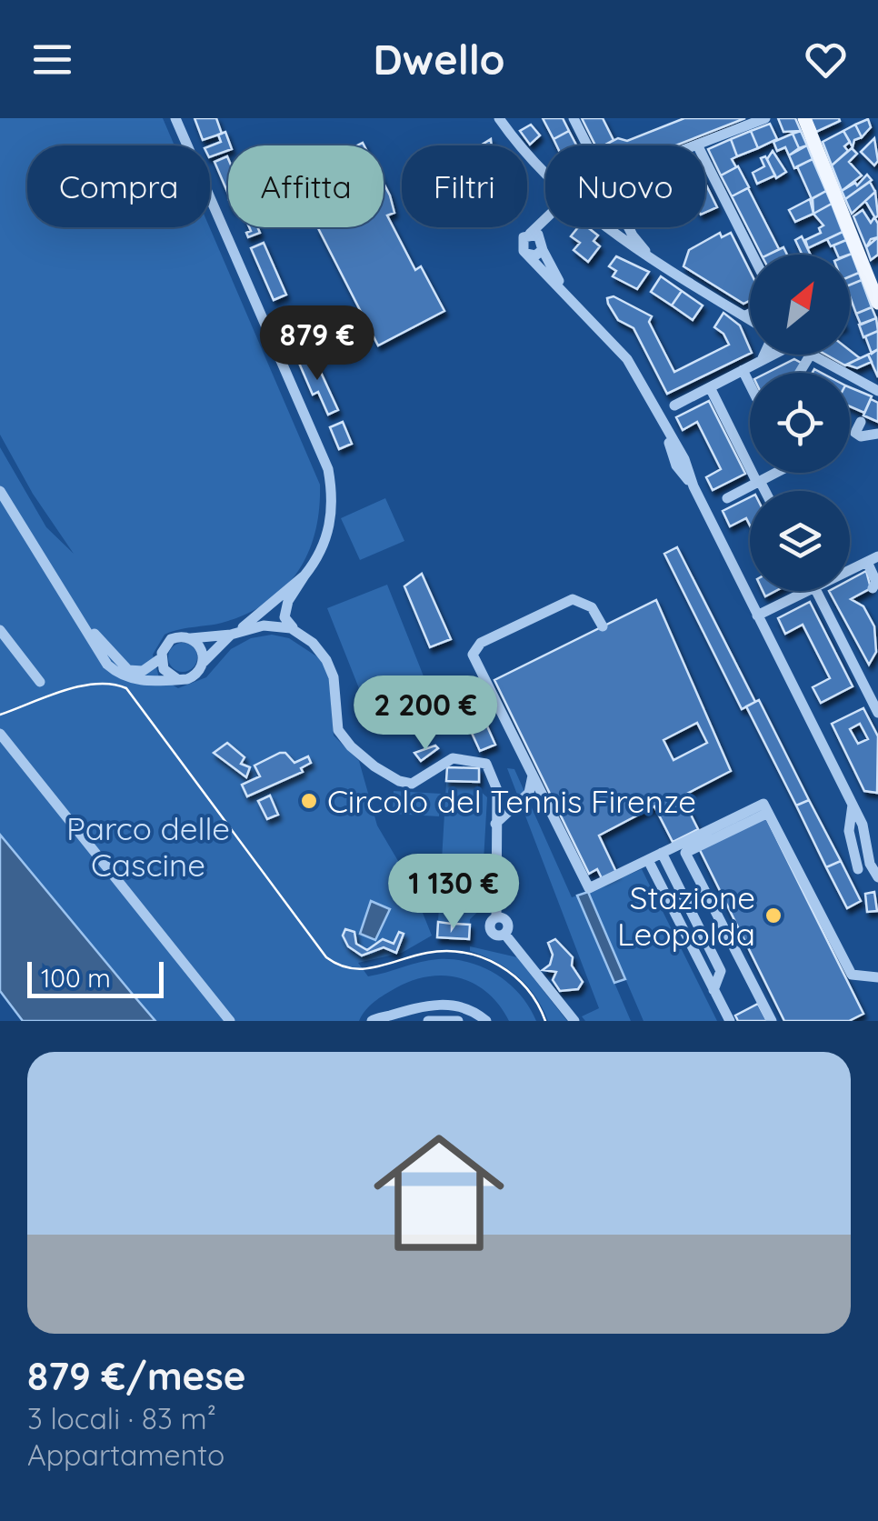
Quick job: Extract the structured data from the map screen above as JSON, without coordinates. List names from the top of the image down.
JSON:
{
  "parks": ["Parco delle Cascine"],
  "places": ["Circolo del Tennis Firenze", "Stazione Leopolda"],
  "scale_bar": "100 m",
  "north": "top right",
  "page": {
    "header": "Dwello",
    "chip": [
      "Compra",
      "Affitta",
      "Filtri",
      "Nuovo"
    ],
    "price": ["879 €", "2 200 €", "1 130 €"],
    "scale": "100 m",
    "list": [
      {
        "name": "879 €/mese",
        "note": "3 locali · 83 m² · Appartamento"
      }
    ]
  }
}
